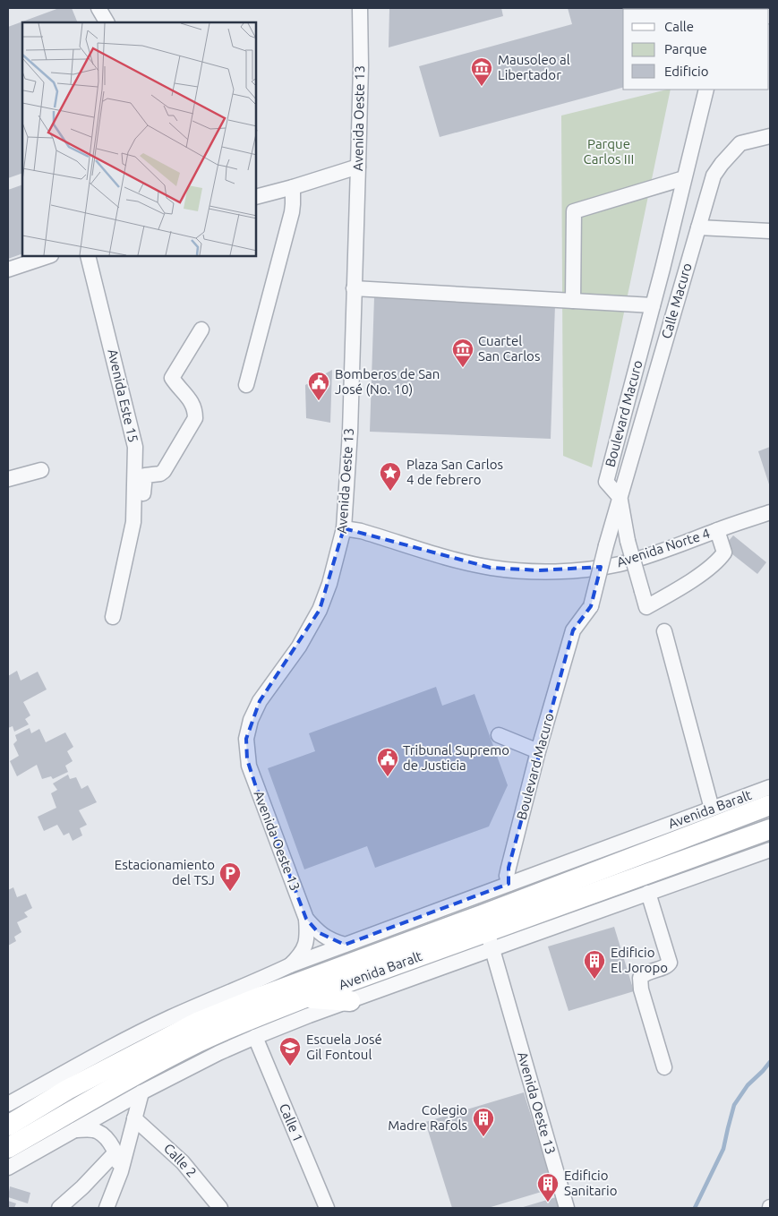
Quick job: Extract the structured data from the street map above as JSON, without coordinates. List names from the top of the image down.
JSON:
{
  "streets": {
    "main road": ["Avenida Baralt"],
    "street": [
      "Avenida Oeste 13",
      "Calle Macuro",
      "Avenida Este 15",
      "Boulevard Macuro",
      "Avenida Norte 4",
      "Calle 1",
      "Calle 2"
    ]
  },
  "crossings": [
    ["Avenida Oeste 13", "Avenida Norte 4"],
    ["Avenida Oeste 13", "Avenida Baralt"],
    ["Calle Macuro", "Boulevard Macuro"],
    ["Boulevard Macuro", "Avenida Baralt"],
    ["Avenida Baralt", "Calle 1"]
  ],
  "parks": ["Parque Carlos III"],
  "places": {
    "museum": ["Mausoleo al Libertador", "Cuartel San Carlos"],
    "public building": ["Bomberos de San José (No. 10)", "Tribunal Supremo de Justicia"],
    "place": ["Plaza San Carlos 4 de febrero"],
    "parking": ["Estacionamiento del TSJ"],
    "building": ["Edificio El Joropo", "Colegio Madre Rafols", "Edificio Sanitario"],
    "school or university": ["Escuela José Gil Fontoul"]
  },
  "legend": ["Calle", "Parque", "Edificio"]
}
